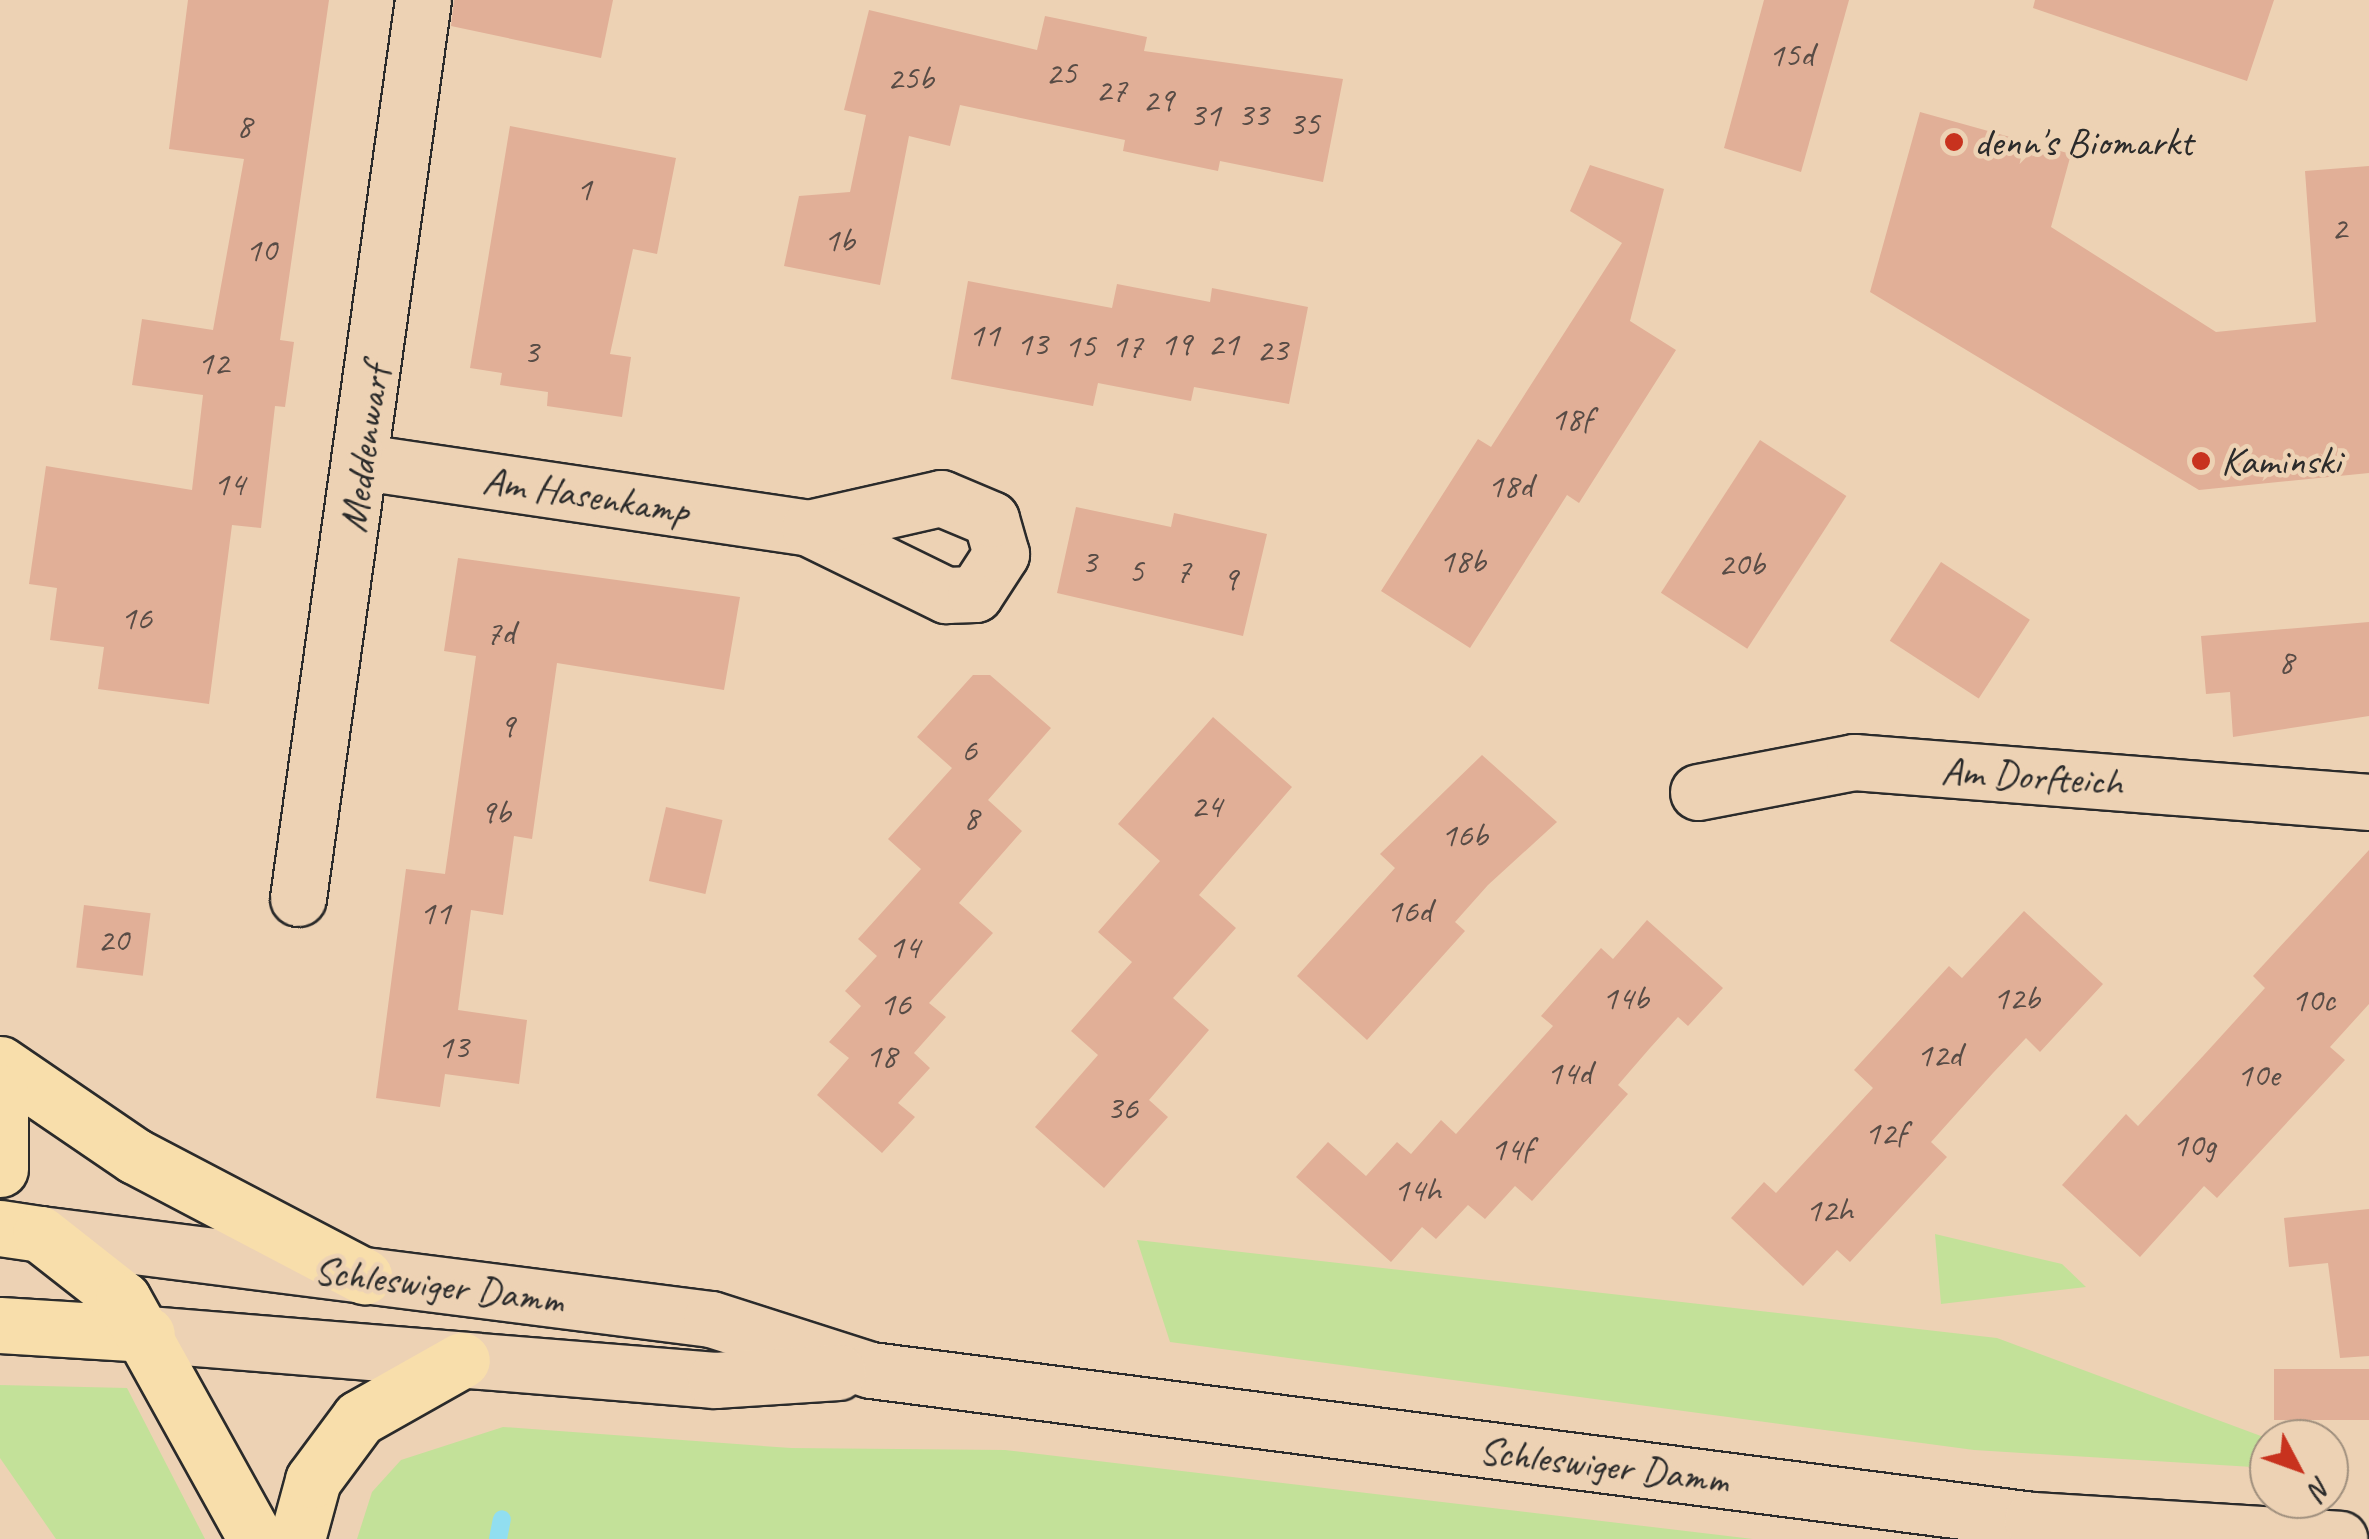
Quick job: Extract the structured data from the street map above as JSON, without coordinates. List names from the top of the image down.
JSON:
{
  "streets": {
    "main road": [
      "Meddenwarf",
      "Am Hasenkamp",
      "Am Dorfteich",
      "Schleswiger Damm"
    ]
  },
  "crossings": [
    ["Meddenwarf", "Am Hasenkamp"]
  ],
  "places": ["denn's Biomarkt", "Kaminski"],
  "house_numbers": [
    "15d",
    "25",
    "25b",
    "27",
    "29",
    "31",
    "33",
    "35",
    "8",
    "1",
    "2",
    "1b",
    "10",
    "11",
    "13",
    "19",
    "21",
    "15",
    "17",
    "23",
    "3",
    "12",
    "18f",
    "14",
    "18d",
    "18b",
    "3",
    "20b",
    "5",
    "7",
    "9",
    "16",
    "7d",
    "8",
    "9",
    "6",
    "24",
    "9b",
    "8",
    "16b",
    "16d",
    "11",
    "20",
    "14",
    "14b",
    "12b",
    "10c",
    "16",
    "13",
    "12d",
    "18",
    "14d",
    "10e",
    "36",
    "12f",
    "10g",
    "14f",
    "14h",
    "12h"
  ],
  "north": "bottom right"
}
